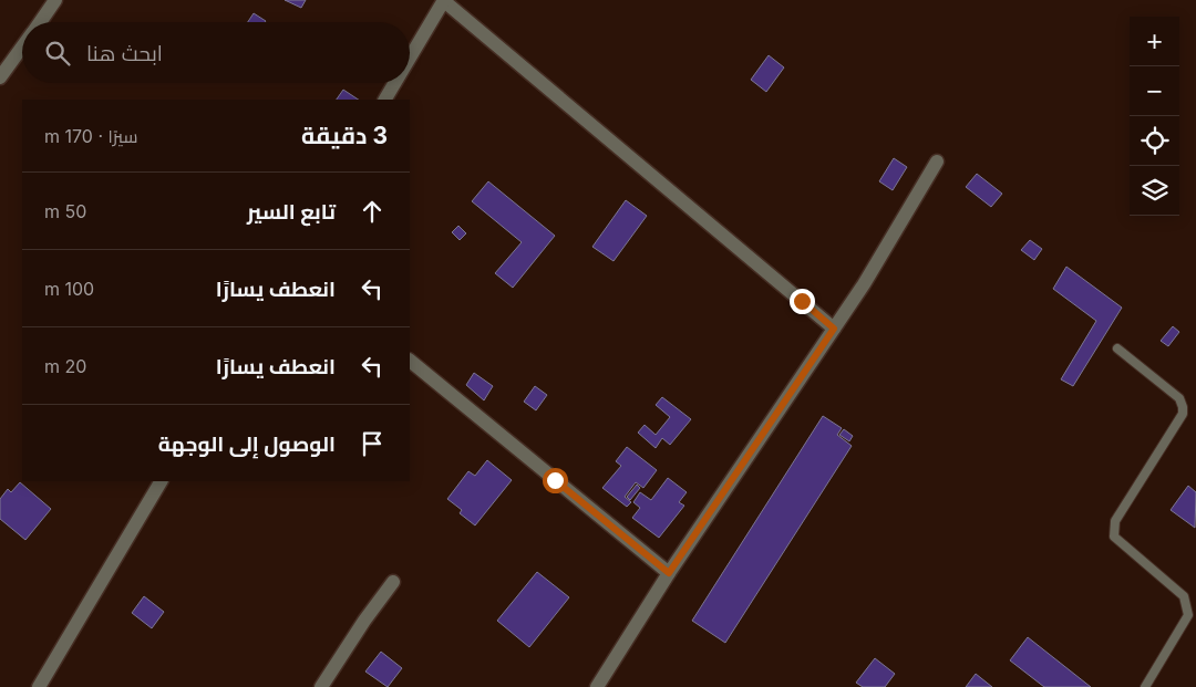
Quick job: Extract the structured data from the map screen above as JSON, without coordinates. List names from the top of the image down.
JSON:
{
  "page": {
    "map_buttons": ["+", "−"],
    "search": "ابحث هنا",
    "heading": ["3 دقيقة", "سيرًا · 170 m"],
    "list": [
      ["تابع السير", "50 m"],
      ["انعطف يسارًا", "100 m"],
      ["انعطف يسارًا", "20 m"],
      "الوصول إلى الوجهة"
    ]
  }
}
